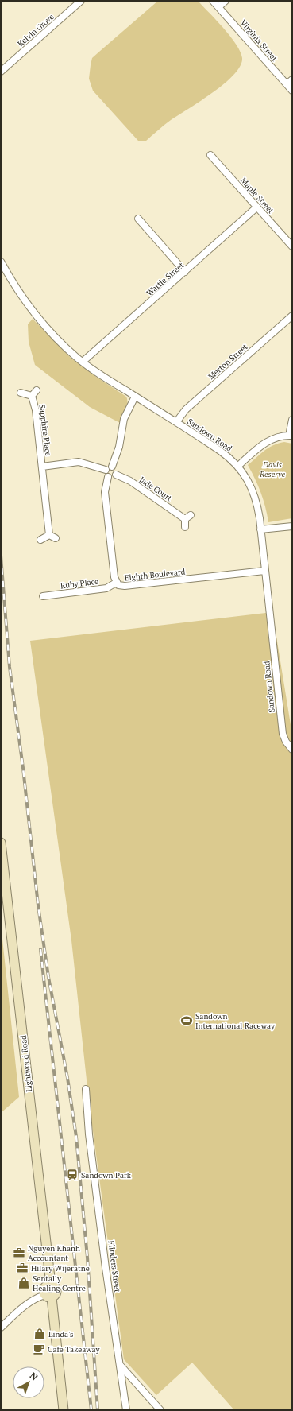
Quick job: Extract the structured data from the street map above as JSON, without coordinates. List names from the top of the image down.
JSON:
{
  "streets": {
    "main road": ["Lightwood Road"],
    "street": [
      "Kelvin Grove",
      "Virginia Street",
      "Maple Street",
      "Wattle Street",
      "Merton Street",
      "Sapphire Place",
      "Sandown Road",
      "Jade Court",
      "Eighth Boulevard",
      "Ruby Place",
      "Flinders Street"
    ]
  },
  "crossings": [
    ["Maple Street", "Wattle Street"],
    ["Wattle Street", "Sandown Road"],
    ["Merton Street", "Sandown Road"],
    ["Sapphire Place", "Jade Court"],
    ["Sapphire Place", "Eighth Boulevard"],
    ["Sandown Road", "Eighth Boulevard"],
    ["Jade Court", "Eighth Boulevard"],
    ["Eighth Boulevard", "Ruby Place"]
  ],
  "parks": ["Davis Reserve"],
  "places": {
    "sports": ["Sandown International Raceway"],
    "station": ["Sandown Park"],
    "office": ["Nguyen Khanh Accountant", "Hilary Wijeratne"],
    "shop": ["Sentally Healing Centre", "Linda's"],
    "cafe": ["Cafe Takeaway"]
  },
  "north": "top right"
}
